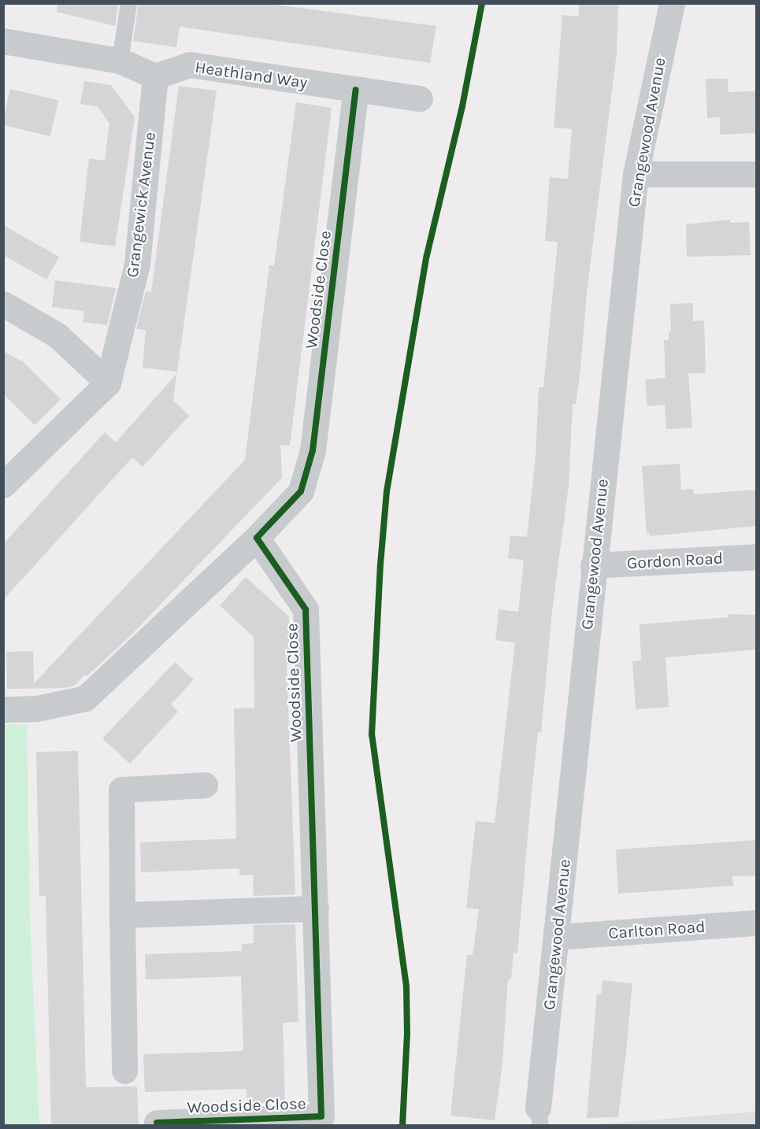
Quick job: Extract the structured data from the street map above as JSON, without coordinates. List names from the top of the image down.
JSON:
{
  "streets": {
    "street": [
      "Heathland Way",
      "Grangewood Avenue",
      "Grangewick Avenue",
      "Woodside Close",
      "Gordon Road",
      "Carlton Road"
    ]
  },
  "crossings": [
    ["Heathland Way", "Grangewick Avenue"],
    ["Heathland Way", "Woodside Close"],
    ["Grangewood Avenue", "Gordon Road"],
    ["Grangewood Avenue", "Carlton Road"]
  ]
}
